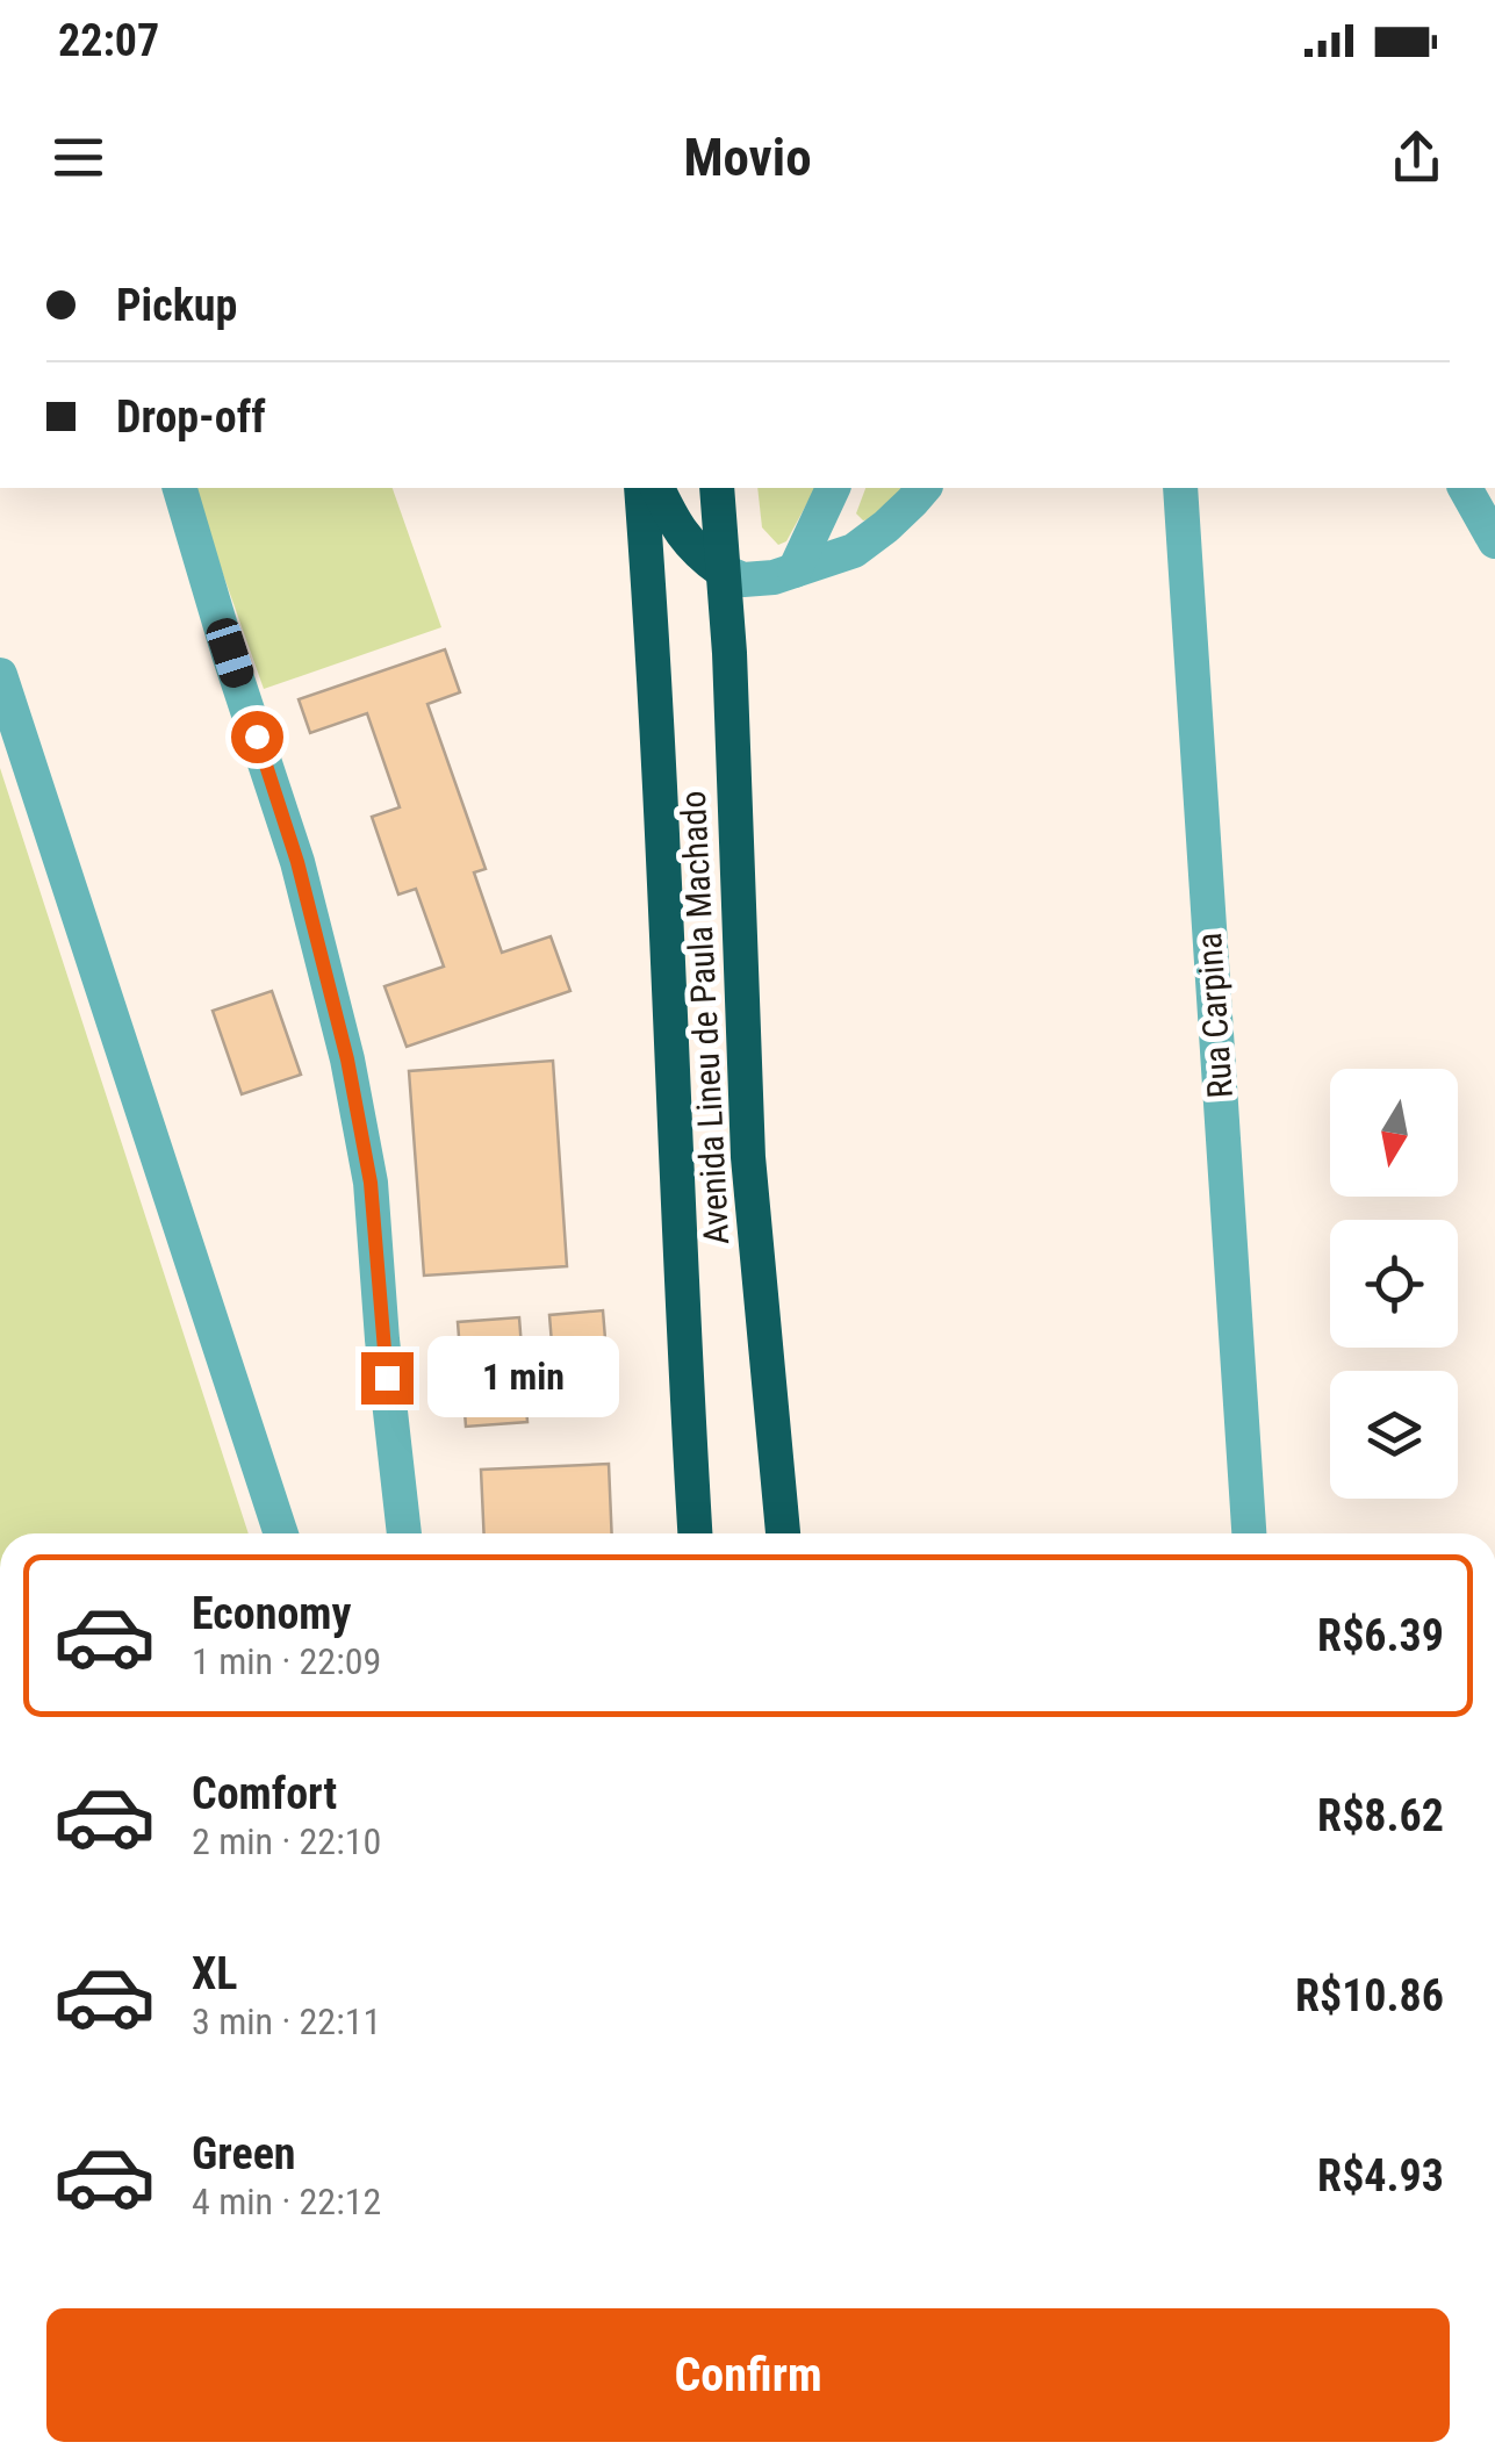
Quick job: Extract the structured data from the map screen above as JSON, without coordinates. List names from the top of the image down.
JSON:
{
  "streets": {
    "highway": ["Avenida Lineu de Paula Machado"],
    "street": ["Rua Carpina"]
  },
  "north": "bottom",
  "page": {
    "status": "22:07",
    "header": "Movio",
    "banner": ["Pickup", "Drop-off"],
    "bubble": "1 min",
    "list": [
      {
        "name": "Economy",
        "note": "1 min · 22:09",
        "value": "R$6.39"
      },
      {
        "name": "Comfort",
        "note": "2 min · 22:10",
        "value": "R$8.62"
      },
      {
        "name": "XL",
        "note": "3 min · 22:11",
        "value": "R$10.86"
      },
      {
        "name": "Green",
        "note": "4 min · 22:12",
        "value": "R$4.93"
      }
    ],
    "buttons": "Confirm"
  }
}
